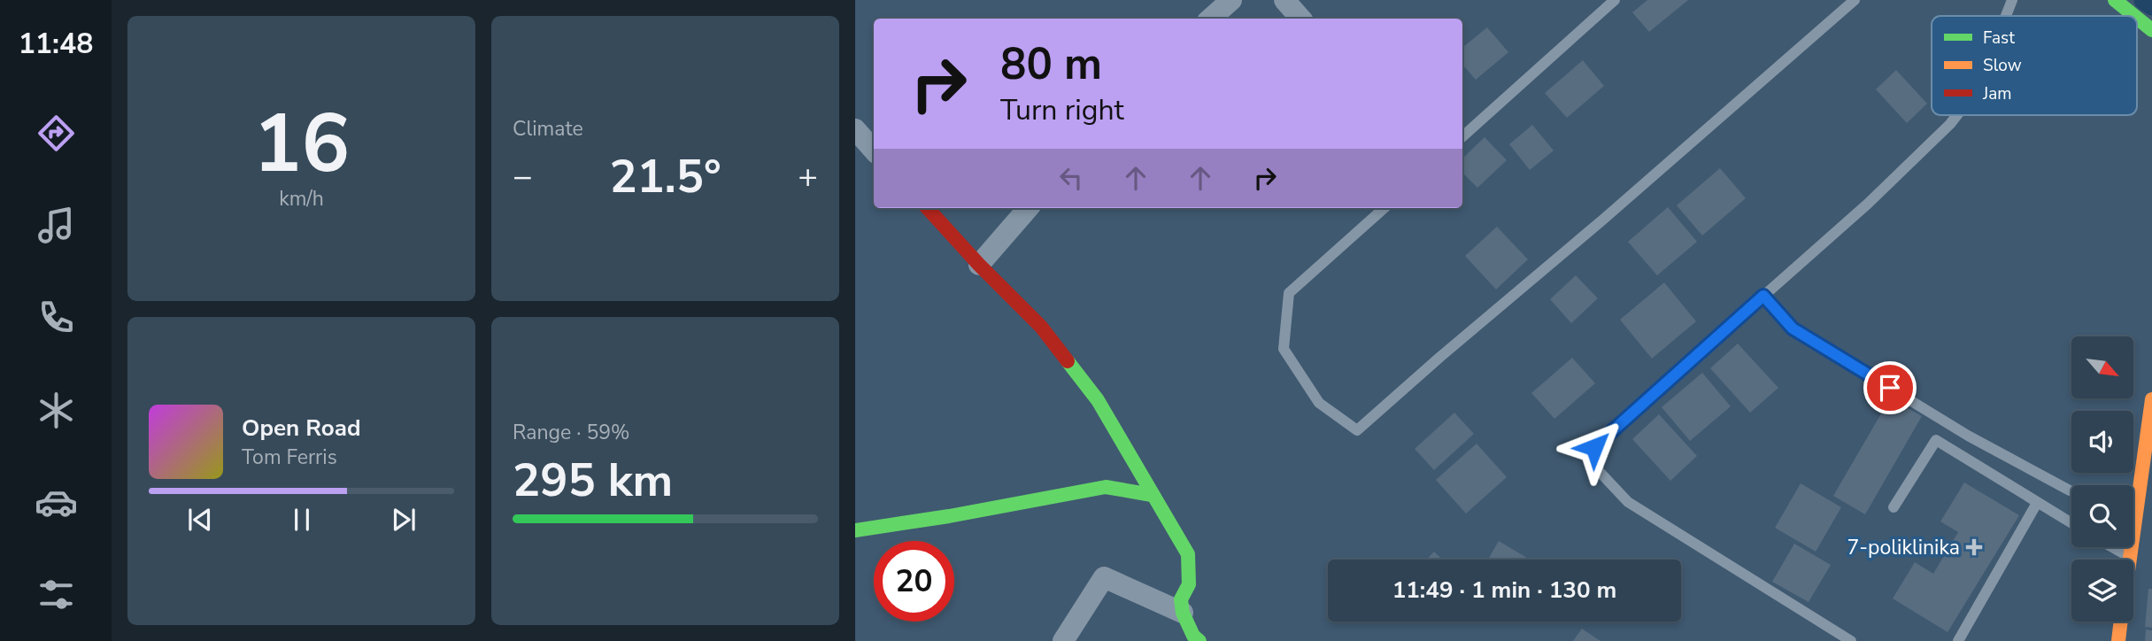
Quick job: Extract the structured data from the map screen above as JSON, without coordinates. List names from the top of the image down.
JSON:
{
  "places": {
    "health": ["7-poliklinika"]
  },
  "legend": ["Fast", "Slow", "Jam"],
  "north": "bottom right",
  "page": {
    "tabs": "11:48",
    "tile": [
      ["16", "km/h"],
      "Climate",
      ["Range · 59%", "295 km"]
    ],
    "turn": ["80 m", "Turn right"],
    "heat": ["−", "21.5°", "+"],
    "song": ["Open Road", "Tom Ferris"],
    "limit": "20",
    "trip": "11:49 · 1 min · 130 m"
  }
}
